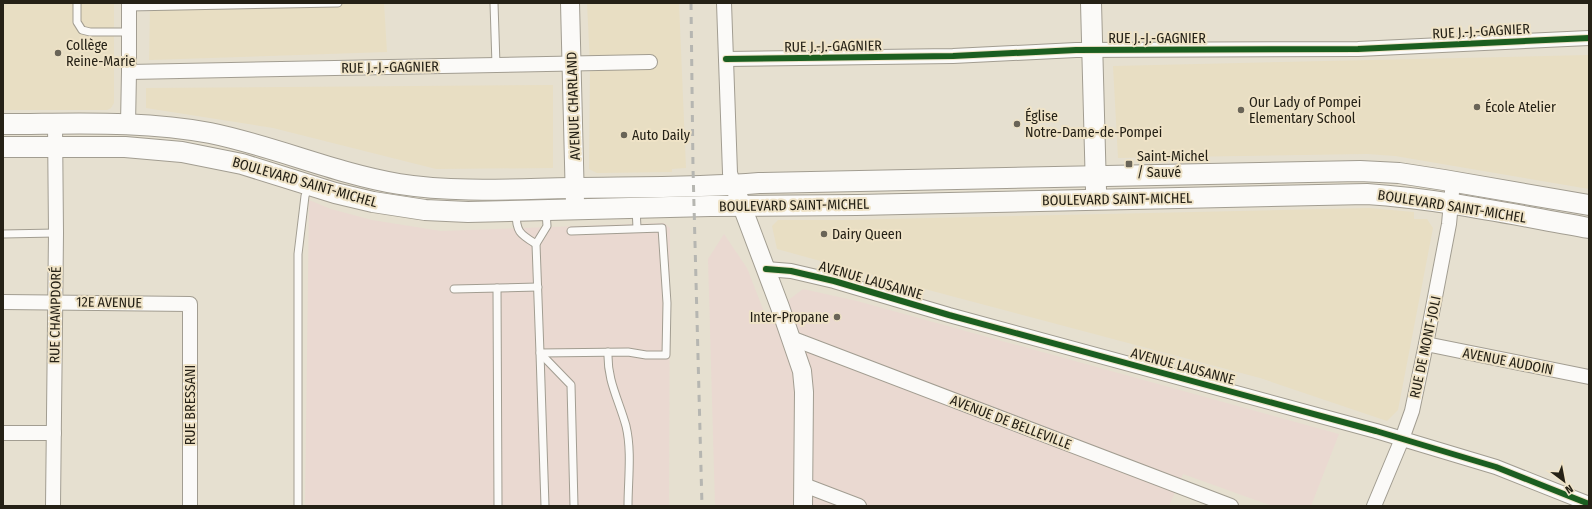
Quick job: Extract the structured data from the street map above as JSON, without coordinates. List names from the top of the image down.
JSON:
{
  "streets": {
    "main road": ["BOULEVARD SAINT-MICHEL"],
    "street": [
      "RUE J.-J.-GAGNIER",
      "AVENUE CHARLAND",
      "AVENUE LAUSANNE",
      "12E AVENUE",
      "RUE CHAMPDORÉ",
      "RUE DE MONT-JOLI",
      "AVENUE AUDOIN",
      "RUE BRESSANI",
      "AVENUE DE BELLEVILLE"
    ]
  },
  "crossings": [
    ["RUE J.-J.-GAGNIER", "AVENUE CHARLAND"],
    ["AVENUE CHARLAND", "BOULEVARD SAINT-MICHEL"],
    ["BOULEVARD SAINT-MICHEL", "RUE CHAMPDORÉ"],
    ["BOULEVARD SAINT-MICHEL", "RUE DE MONT-JOLI"],
    ["AVENUE LAUSANNE", "RUE DE MONT-JOLI"],
    ["12E AVENUE", "RUE CHAMPDORÉ"],
    ["12E AVENUE", "RUE BRESSANI"],
    ["RUE DE MONT-JOLI", "AVENUE AUDOIN"]
  ],
  "places": {
    "other": [
      "Collège Reine-Marie",
      "École Atelier",
      "Our Lady of Pompei Elementary School",
      "Église Notre-Dame-de-Pompei",
      "Auto Daily",
      "Dairy Queen",
      "Inter-Propane"
    ],
    "transit": ["Saint-Michel / Sauvé"]
  },
  "north": "bottom right"
}
